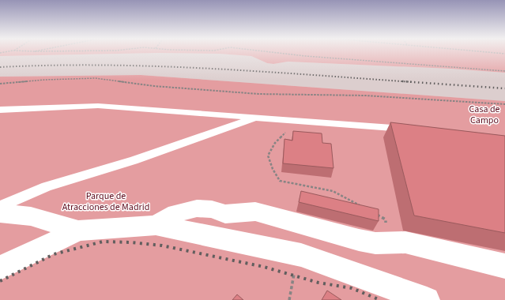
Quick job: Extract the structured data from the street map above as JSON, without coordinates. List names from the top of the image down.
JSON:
{
  "parks": ["Casa de Campo", "Parque de Atracciones de Madrid"]
}
